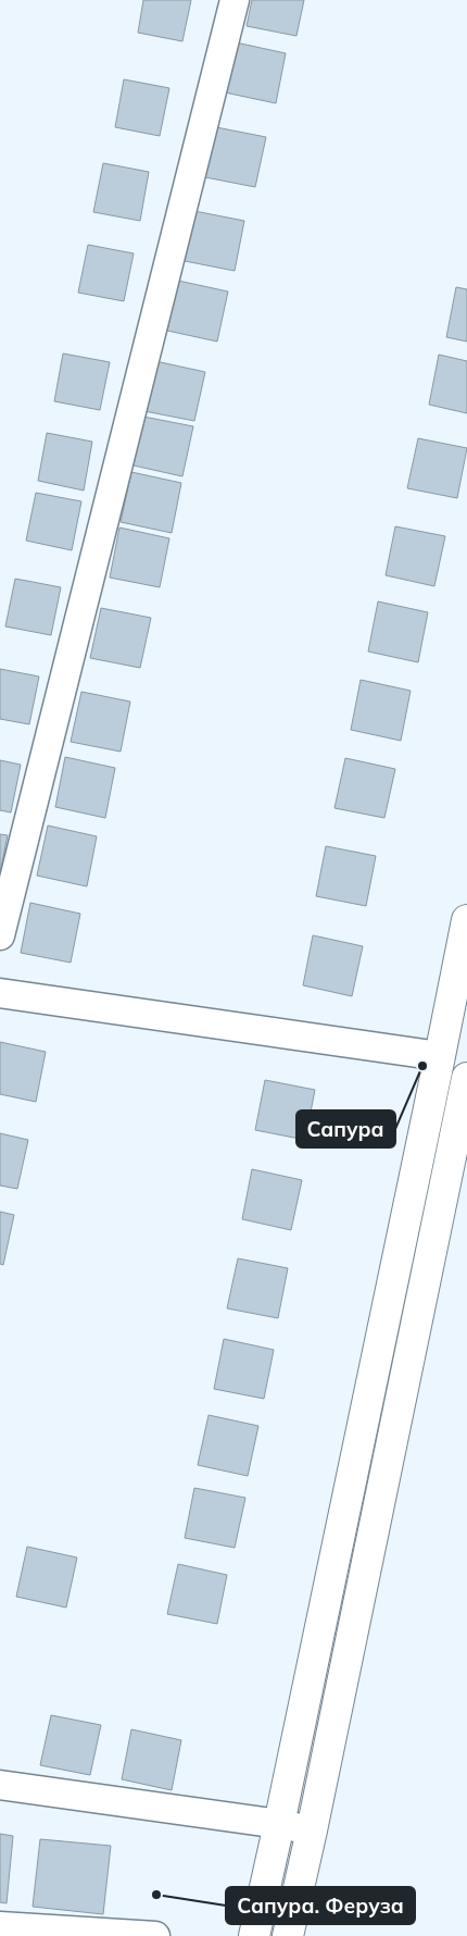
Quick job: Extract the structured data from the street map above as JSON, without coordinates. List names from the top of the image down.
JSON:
{
  "places": ["Сапура", "Сапура. Феруза"]
}
